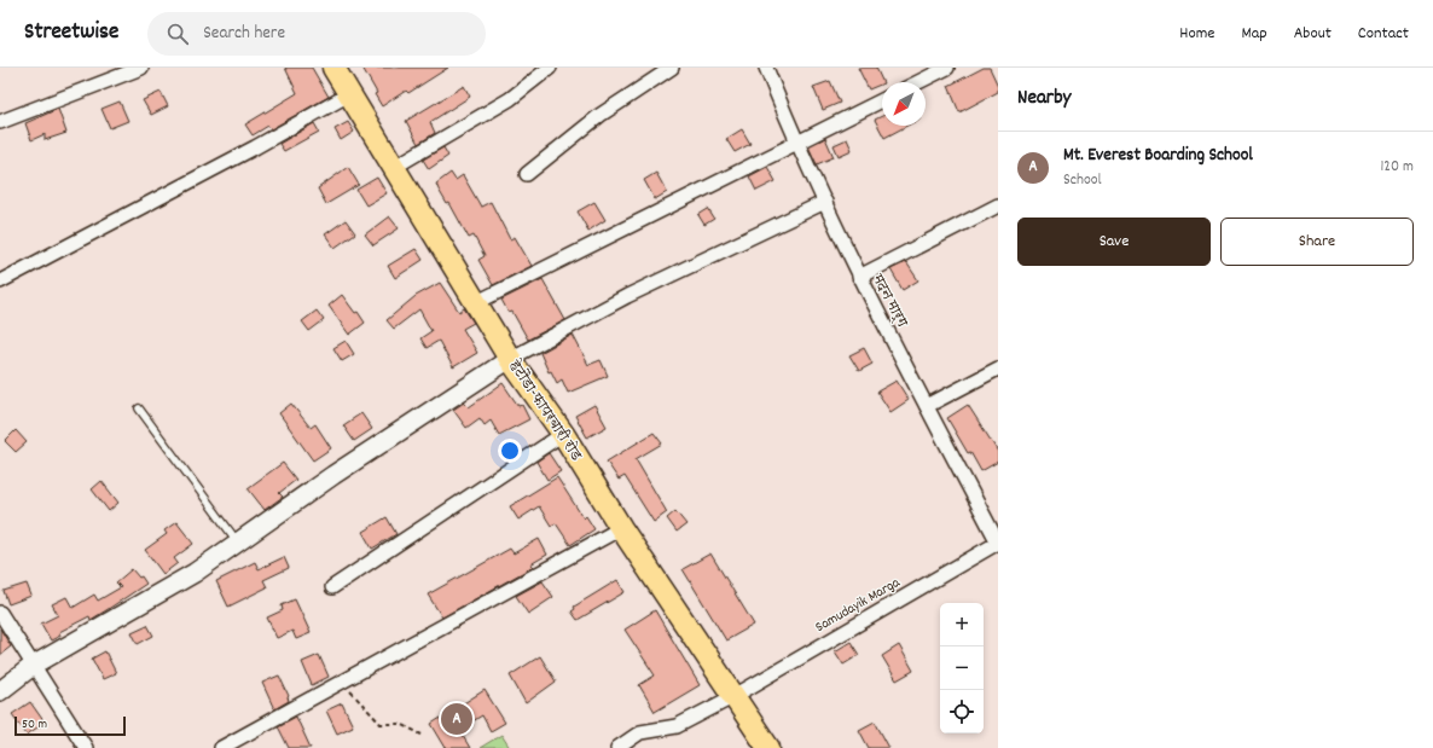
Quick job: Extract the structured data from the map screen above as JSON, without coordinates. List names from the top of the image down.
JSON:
{
  "streets": {
    "highway": ["हेटौडा-फापरबारी रोड"],
    "street": ["मदन मार्ग", "Samudayik Marga"]
  },
  "crossings": [
    ["मदन मार्ग", "Samudayik Marga"],
    ["हेटौडा-फापरबारी रोड", "Samudayik Marga"]
  ],
  "scale_bar": "50 m",
  "north": "bottom left",
  "page": {
    "header": "Streetwise",
    "search": "Search here",
    "nav": [
      "Home",
      "Map",
      "About",
      "Contact"
    ],
    "heading": "Nearby",
    "list": [
      {
        "mark": "A",
        "name": "Mt. Everest Boarding School",
        "note": "School",
        "value": "120 m"
      }
    ],
    "buttons": ["Save", "Share"],
    "map_buttons": ["+", "−"],
    "pins": "A",
    "scale": "50 m"
  }
}
